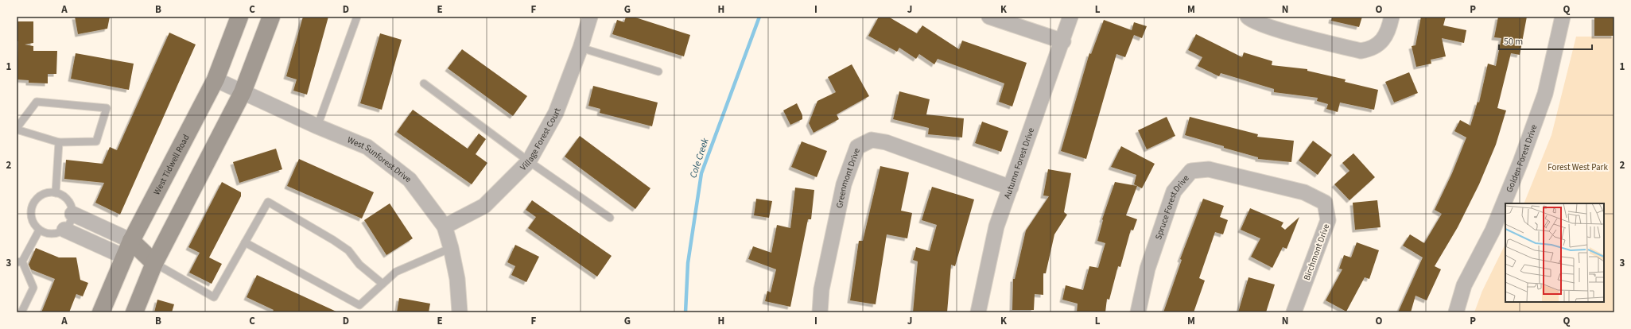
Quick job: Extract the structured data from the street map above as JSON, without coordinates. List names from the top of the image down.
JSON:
{
  "streets": {
    "main road": ["West Tidwell Road"],
    "street": [
      "Village Forest Court",
      "Golden Forest Drive",
      "West Sunforest Drive",
      "Autumn Forest Drive",
      "Greenmont Drive",
      "Spruce Forest Drive",
      "Birchmont Drive"
    ]
  },
  "crossings": [
    ["Village Forest Court", "West Sunforest Drive"],
    ["West Sunforest Drive", "West Tidwell Road"],
    ["Autumn Forest Drive", "Greenmont Drive"],
    ["Spruce Forest Drive", "Birchmont Drive"]
  ],
  "water": ["Cole Creek"],
  "parks": ["Forest West Park"],
  "scale_bar": "50 m",
  "grid": {
    "columns": [
      "A",
      "B",
      "C",
      "D",
      "E",
      "F",
      "G",
      "H",
      "I",
      "J",
      "K",
      "L",
      "M",
      "N",
      "O",
      "P",
      "Q"
    ],
    "rows": ["1", "2", "3"]
  }
}
